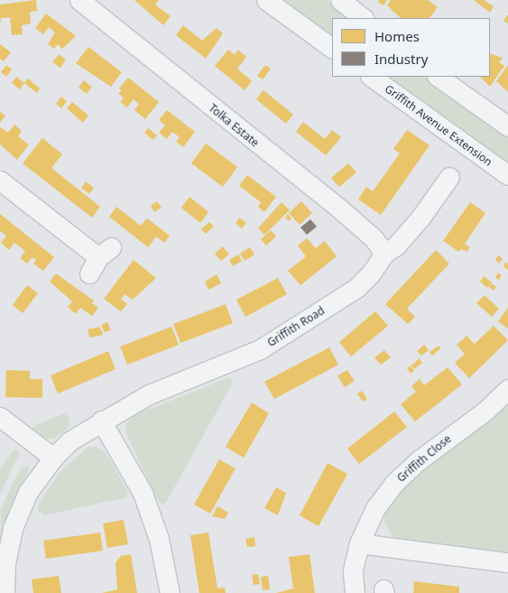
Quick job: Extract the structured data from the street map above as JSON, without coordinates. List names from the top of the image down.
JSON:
{
  "streets": {
    "street": [
      "Tolka Estate",
      "Griffith Avenue Extension",
      "Griffith Road",
      "Griffith Close"
    ]
  },
  "crossings": [
    ["Tolka Estate", "Griffith Road"]
  ],
  "legend": ["Homes", "Industry"]
}
